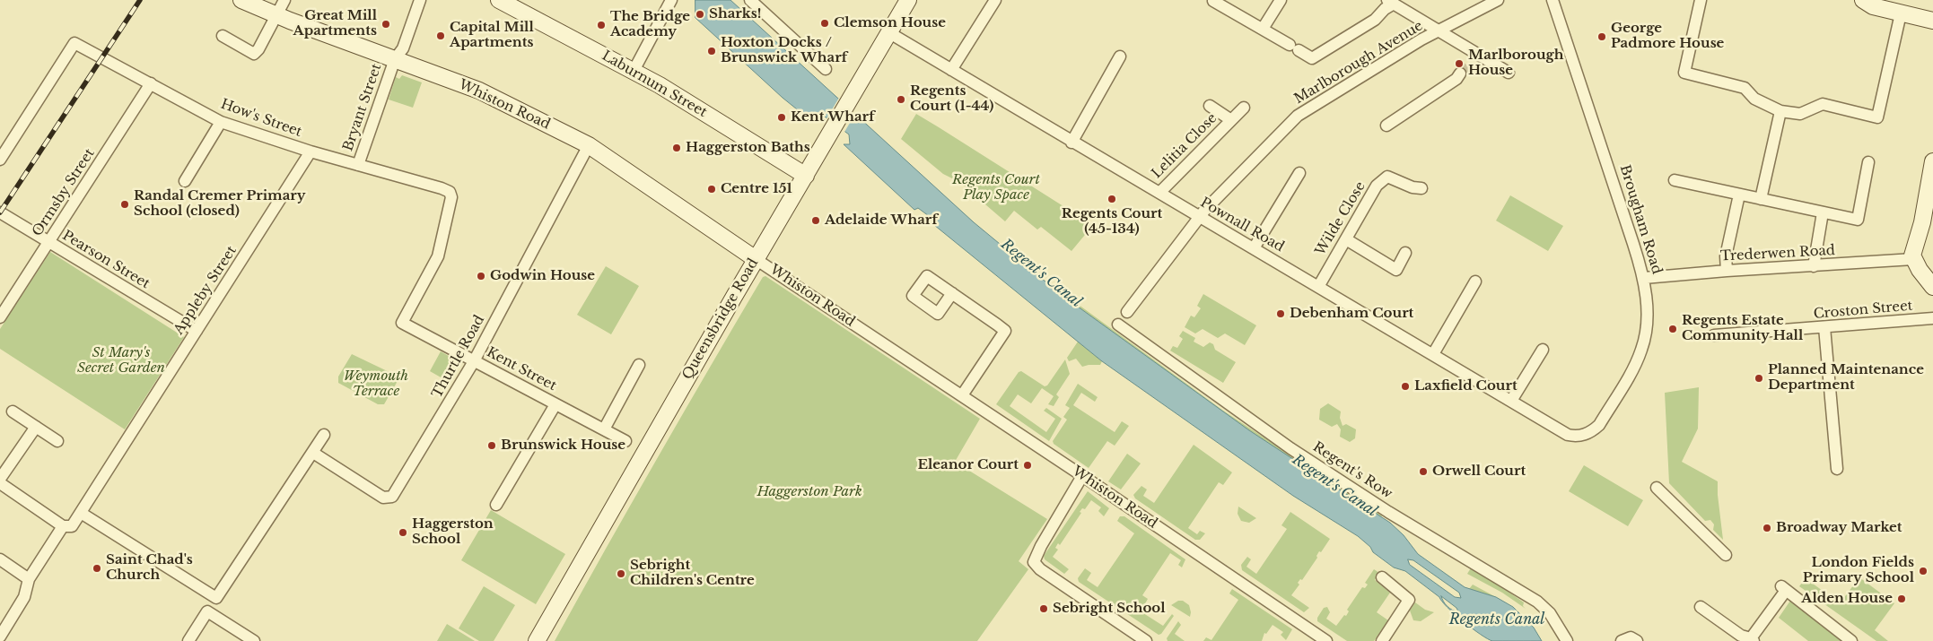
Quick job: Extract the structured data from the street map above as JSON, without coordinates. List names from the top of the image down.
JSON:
{
  "streets": {
    "street": [
      "Marlborough Avenue",
      "Laburnum Street",
      "Whiston Road",
      "Bryant Street",
      "How's Street",
      "Lelitia Close",
      "Ormsby Street",
      "Wilde Close",
      "Brougham Road",
      "Pownall Road",
      "Trederwen Road",
      "Pearson Street",
      "Appleby Street",
      "Croston Street",
      "Queensbridge Road",
      "Thurtle Road",
      "Kent Street",
      "Regent's Row"
    ]
  },
  "crossings": [
    ["Marlborough Avenue", "Pownall Road"],
    ["Laburnum Street", "Queensbridge Road"],
    ["Whiston Road", "Bryant Street"],
    ["Whiston Road", "Queensbridge Road"],
    ["Whiston Road", "Thurtle Road"],
    ["Bryant Street", "How's Street"],
    ["How's Street", "Ormsby Street"],
    ["How's Street", "Appleby Street"],
    ["How's Street", "Kent Street"],
    ["Lelitia Close", "Pownall Road"],
    ["Ormsby Street", "Pearson Street"],
    ["Wilde Close", "Pownall Road"],
    ["Brougham Road", "Pownall Road"],
    ["Brougham Road", "Trederwen Road"],
    ["Pownall Road", "Queensbridge Road"],
    ["Pearson Street", "Appleby Street"],
    ["Thurtle Road", "Kent Street"]
  ],
  "water": ["Regent's Canal", "Regents Canal"],
  "parks": [
    "Regents Court Play Space",
    "St Mary's Secret Garden",
    "Weymouth Terrace",
    "Haggerston Park"
  ],
  "places": [
    "Sharks!",
    "Clemson House",
    "Great Mill Apartments",
    "The Bridge Academy",
    "Capital Mill Apartments",
    "George Padmore House",
    "Hoxton Docks / Brunswick Wharf",
    "Marlborough House",
    "Regents Court (1-44)",
    "Kent Wharf",
    "Haggerston Baths",
    "Centre 151",
    "Regents Court (45-134)",
    "Randal Cremer Primary School (closed)",
    "Adelaide Wharf",
    "Godwin House",
    "Debenham Court",
    "Regents Estate Community Hall",
    "Planned Maintenance Department",
    "Laxfield Court",
    "Brunswick House",
    "Eleanor Court",
    "Orwell Court",
    "Broadway Market",
    "Haggerston School",
    "Saint Chad's Church",
    "London Fields Primary School",
    "Sebright Children's Centre",
    "Alden House",
    "Sebright School"
  ]
}
